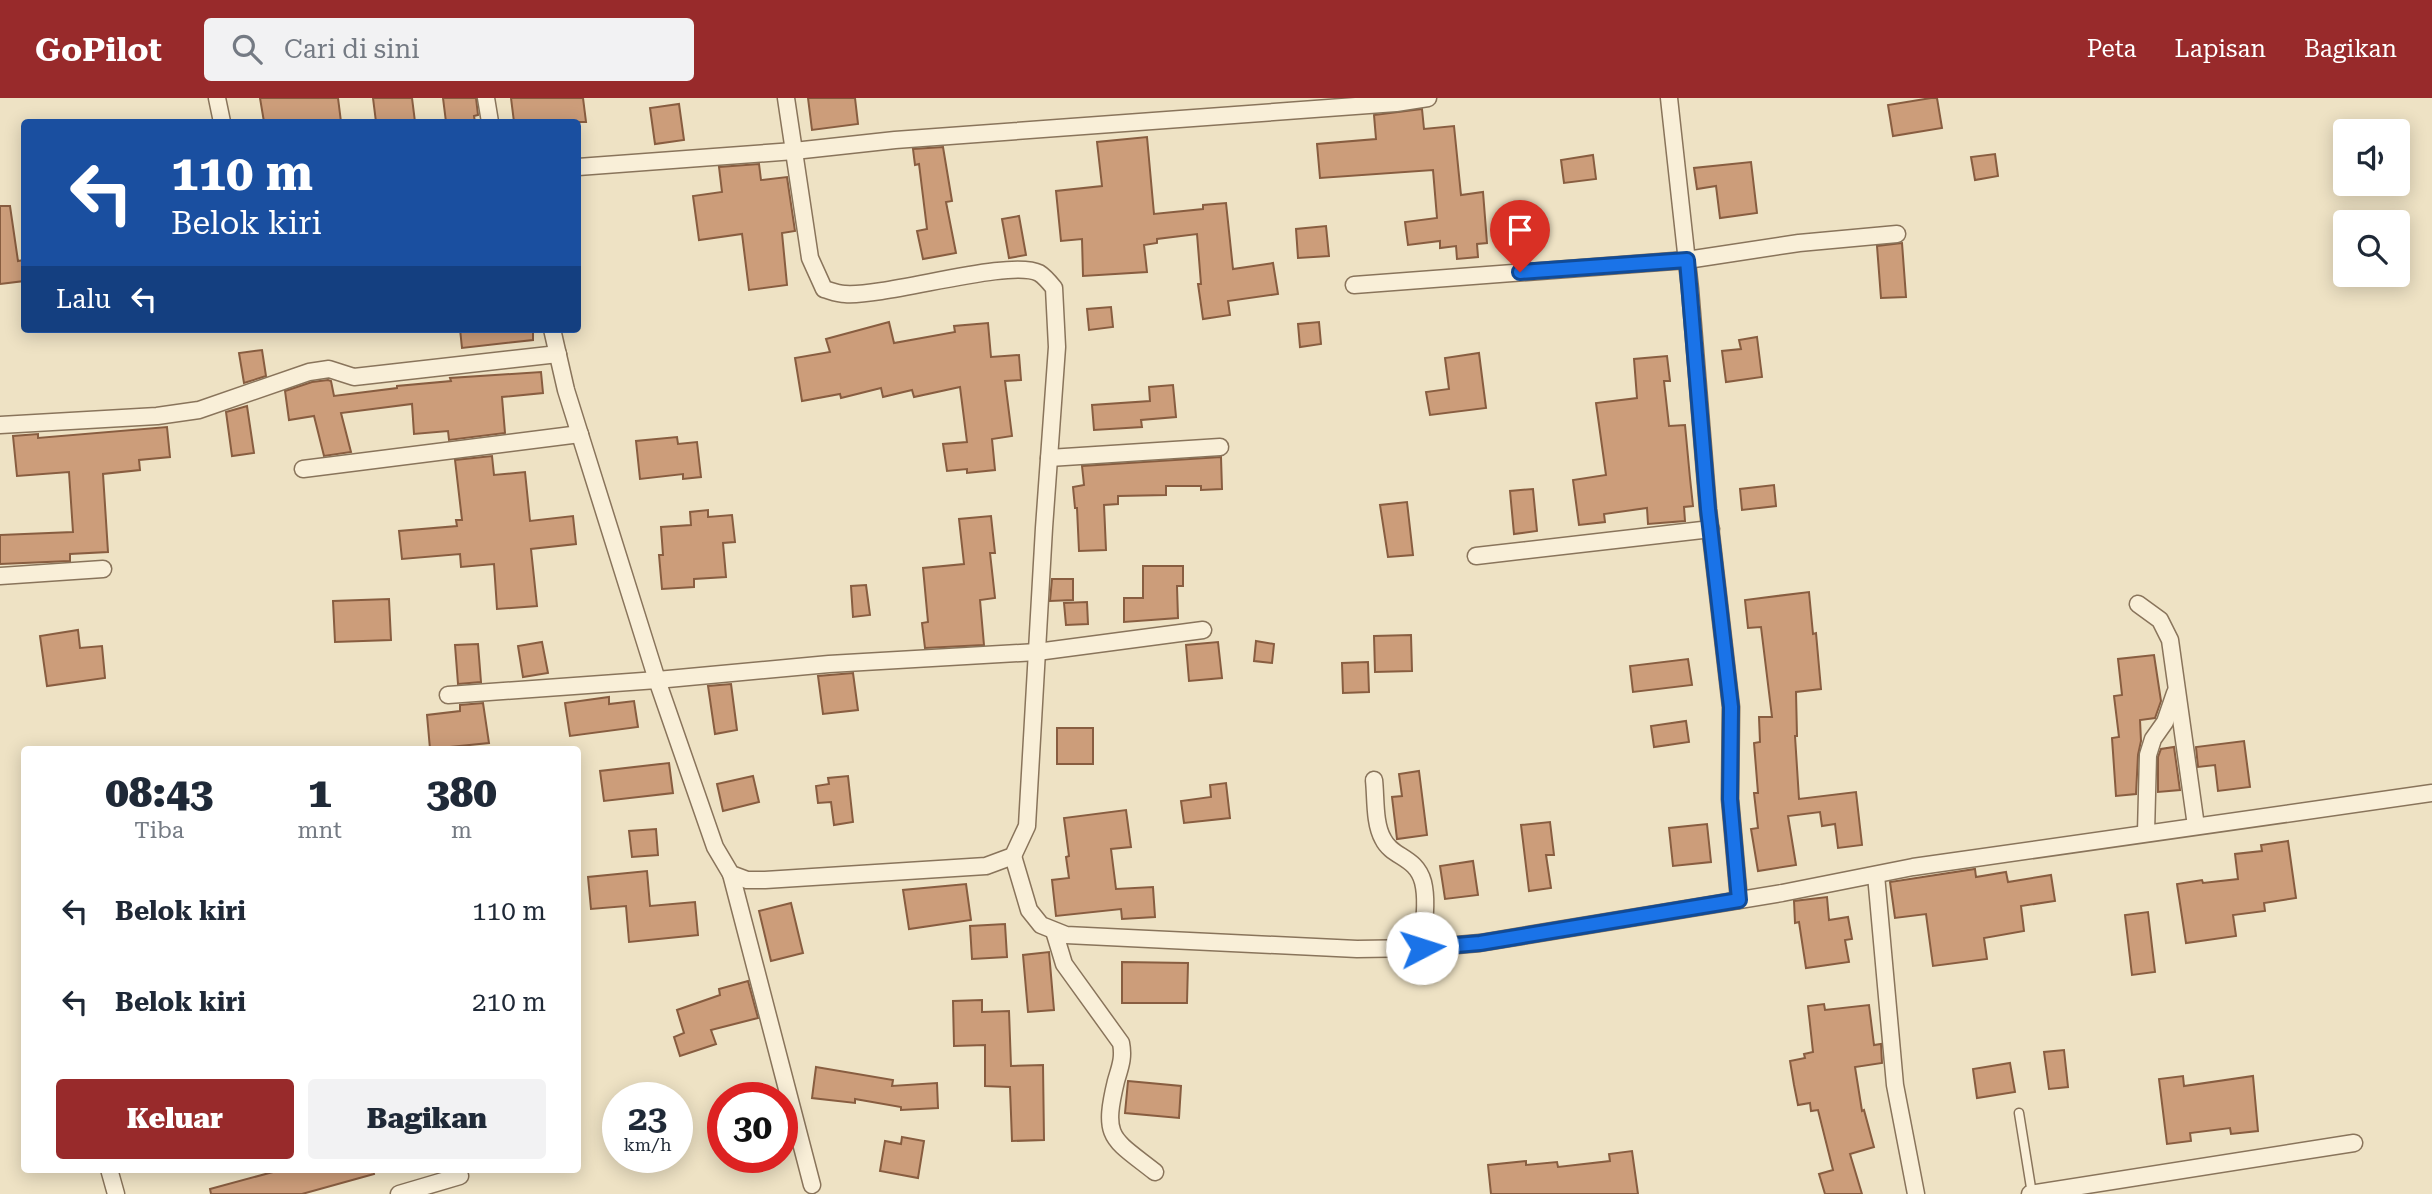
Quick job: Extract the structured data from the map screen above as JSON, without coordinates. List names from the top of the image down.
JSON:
{
  "page": {
    "header": "GoPilot",
    "search": "Cari di sini",
    "nav": ["Peta", "Lapisan", "Bagikan"],
    "turn": ["110 m", "Belok kiri"],
    "then": "Lalu",
    "eta": [
      "08:43",
      "Tiba",
      "1",
      "mnt",
      "380",
      "m"
    ],
    "list": [
      {
        "name": "Belok kiri",
        "value": "110 m"
      },
      {
        "name": "Belok kiri",
        "value": "210 m"
      }
    ],
    "buttons": ["Keluar", "Bagikan"],
    "speed": "23 km/h",
    "limit": "30"
  }
}
